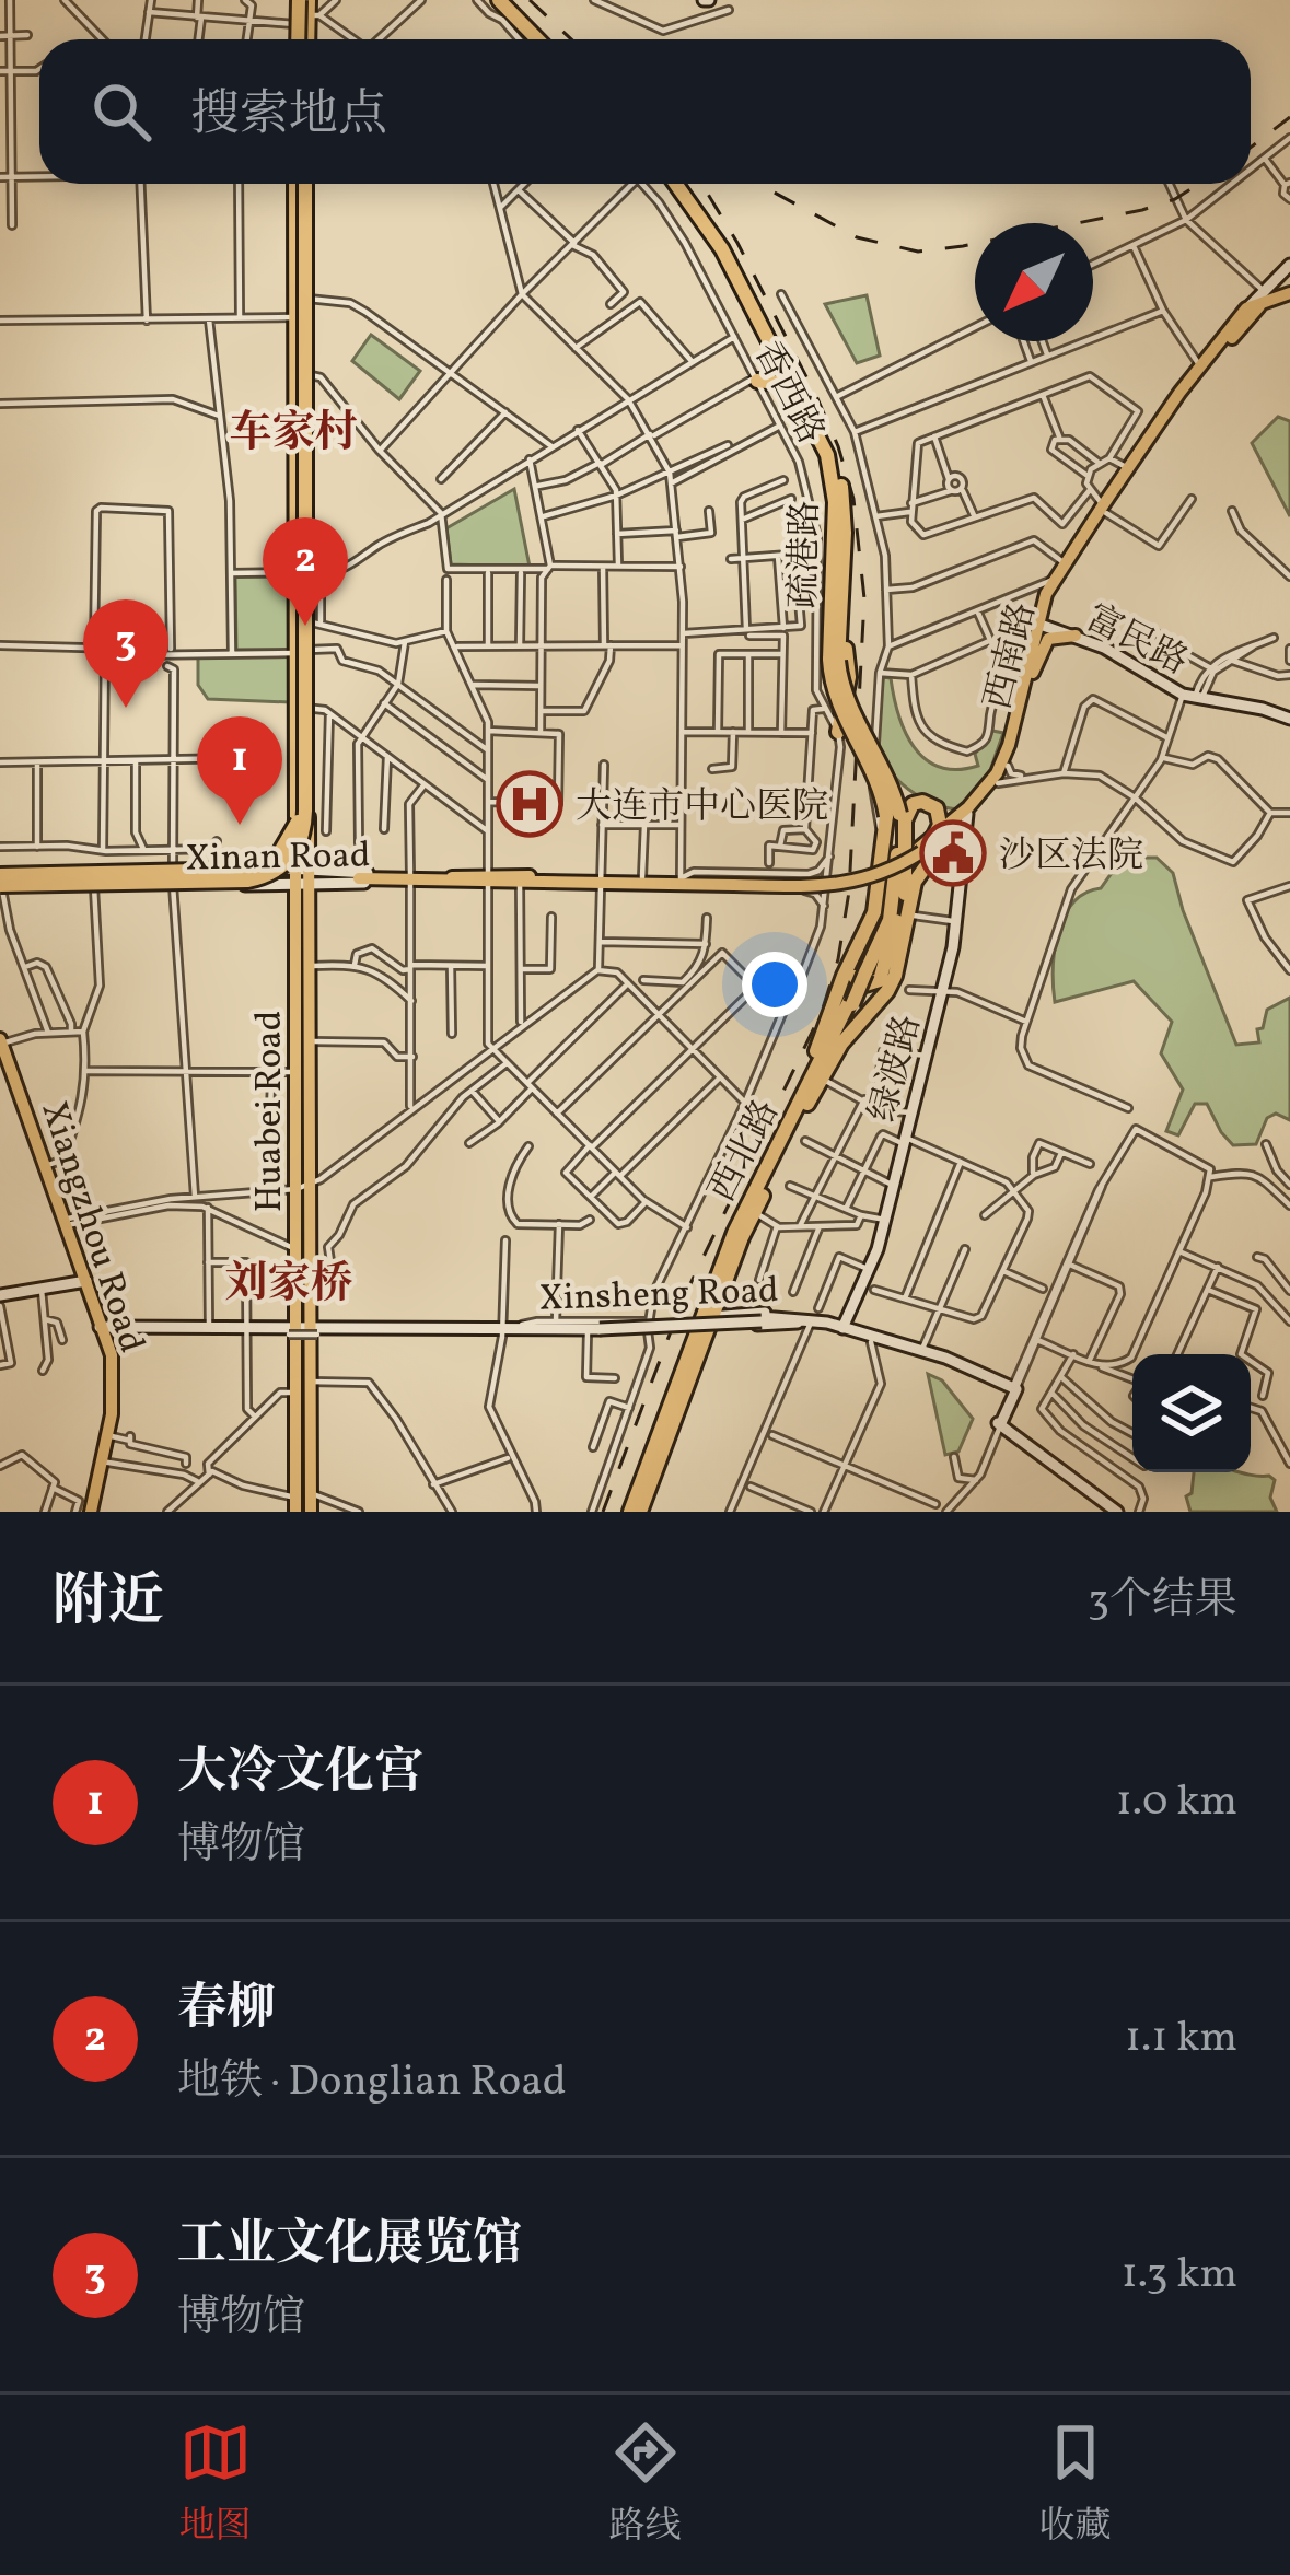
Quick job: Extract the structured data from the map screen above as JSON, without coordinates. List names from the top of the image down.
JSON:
{
  "streets": {
    "highway": ["疏港路", "西北路"],
    "main road": [
      "富民路",
      "西南路",
      "Xinan Road",
      "绿波路",
      "Huabei Road",
      "Xiangzhou Road",
      "Xinsheng Road"
    ],
    "street": ["香西路"]
  },
  "crossings": [
    ["疏港路", "西北路"],
    ["富民路", "西南路"],
    ["西南路", "Xinan Road"],
    ["西南路", "绿波路"],
    ["Xinan Road", "Huabei Road"],
    ["绿波路", "Xinsheng Road"],
    ["Huabei Road", "Xinsheng Road"],
    ["Xiangzhou Road", "Xinsheng Road"]
  ],
  "districts": ["车家村", "刘家桥"],
  "places": {
    "hospital": ["大连市中心医院"],
    "public building": ["沙区法院"]
  },
  "north": "bottom left",
  "page": {
    "search": "搜索地点",
    "pins": ["2", "3", "1"],
    "heading": ["附近", "3个结果"],
    "list": [
      {
        "mark": "1",
        "name": "大冷文化宫",
        "note": "博物馆",
        "value": "1.0 km"
      },
      {
        "mark": "2",
        "name": "春柳",
        "note": "地铁 · Donglian Road",
        "value": "1.1 km"
      },
      {
        "mark": "3",
        "name": "工业文化展览馆",
        "note": "博物馆",
        "value": "1.3 km"
      }
    ],
    "nav": ["地图", "路线", "收藏"]
  }
}
